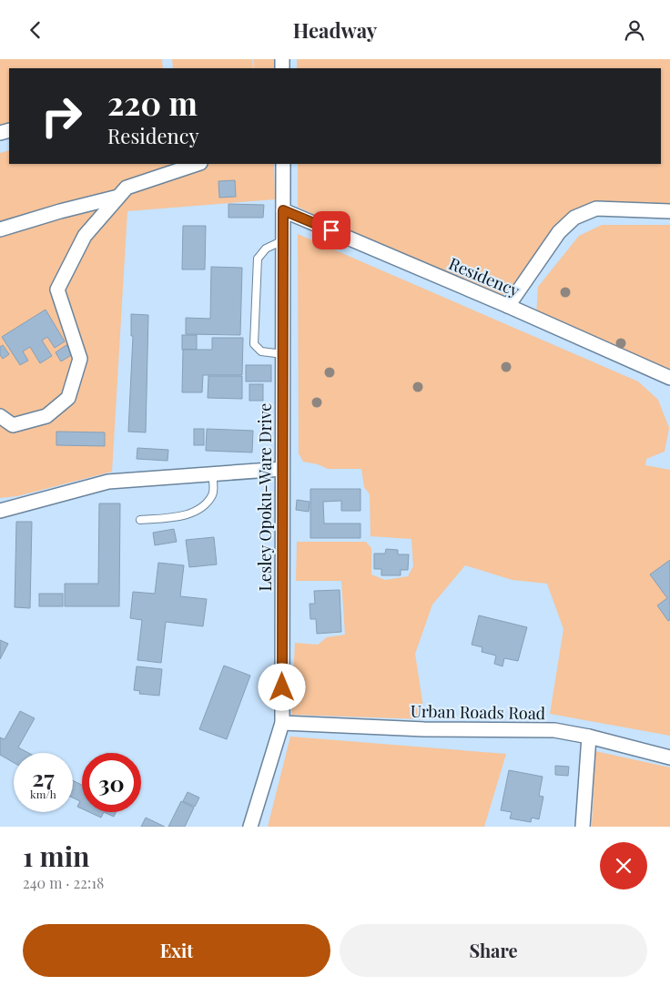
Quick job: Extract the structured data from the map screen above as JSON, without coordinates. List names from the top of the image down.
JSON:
{
  "streets": {
    "street": ["Residency", "Lesley Opoku-Ware Drive", "Urban Roads Road"]
  },
  "crossings": [
    ["Residency", "Lesley Opoku-Ware Drive"],
    ["Lesley Opoku-Ware Drive", "Urban Roads Road"]
  ],
  "page": {
    "header": "Headway",
    "turn": ["220 m", "Residency"],
    "speed": "27 km/h",
    "limit": "30",
    "heading": ["1 min", "240 m · 22:18"],
    "buttons": ["Exit", "Share"]
  }
}
